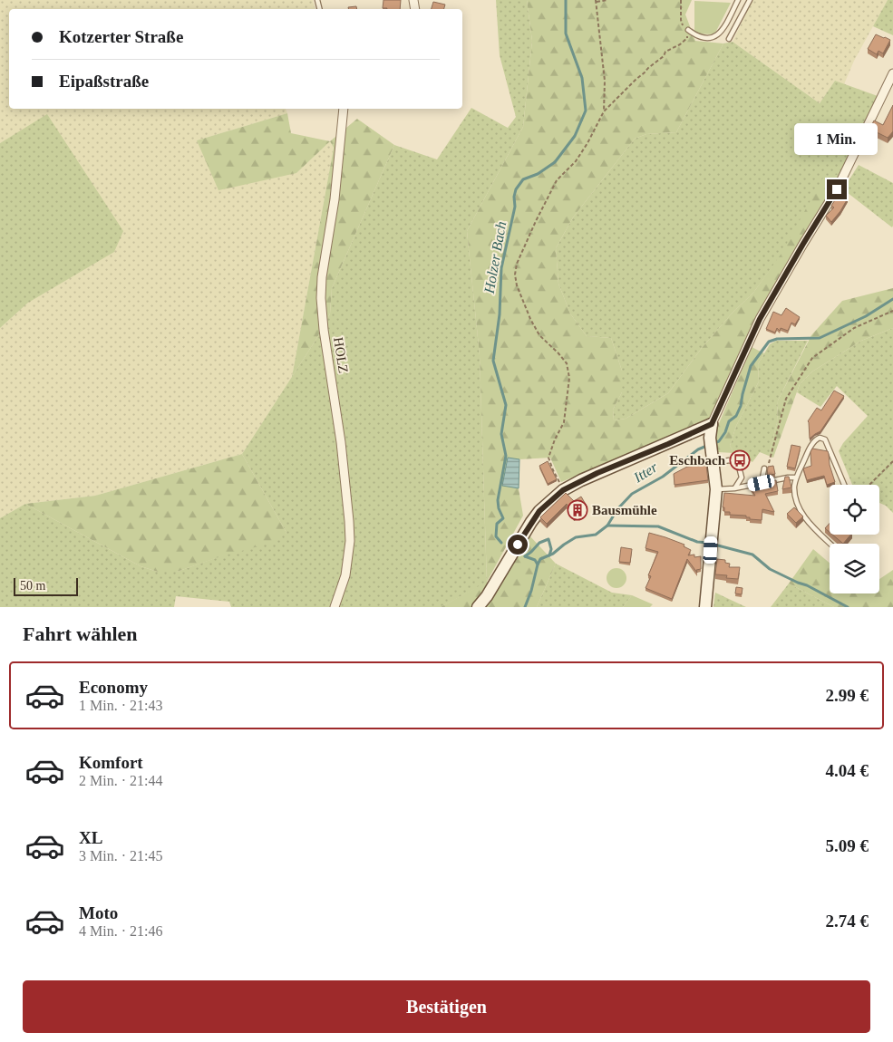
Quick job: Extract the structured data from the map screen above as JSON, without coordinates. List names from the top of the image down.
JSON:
{
  "streets": {
    "street": ["HOLZ"]
  },
  "water": ["Holzer Bach", "Itter"],
  "places": {
    "bus stop": ["Eschbach"],
    "building": ["Bausmühle"]
  },
  "scale_bar": "50 m",
  "page": {
    "banner": ["Kotzerter Straße", "Eipaßstraße"],
    "bubble": "1 Min.",
    "scale": "50 m",
    "heading": "Fahrt wählen",
    "list": [
      {
        "name": "Economy",
        "note": "1 Min. · 21:43",
        "value": "2.99 €"
      },
      {
        "name": "Komfort",
        "note": "2 Min. · 21:44",
        "value": "4.04 €"
      },
      {
        "name": "XL",
        "note": "3 Min. · 21:45",
        "value": "5.09 €"
      },
      {
        "name": "Moto",
        "note": "4 Min. · 21:46",
        "value": "2.74 €"
      }
    ],
    "buttons": "Bestätigen"
  }
}
